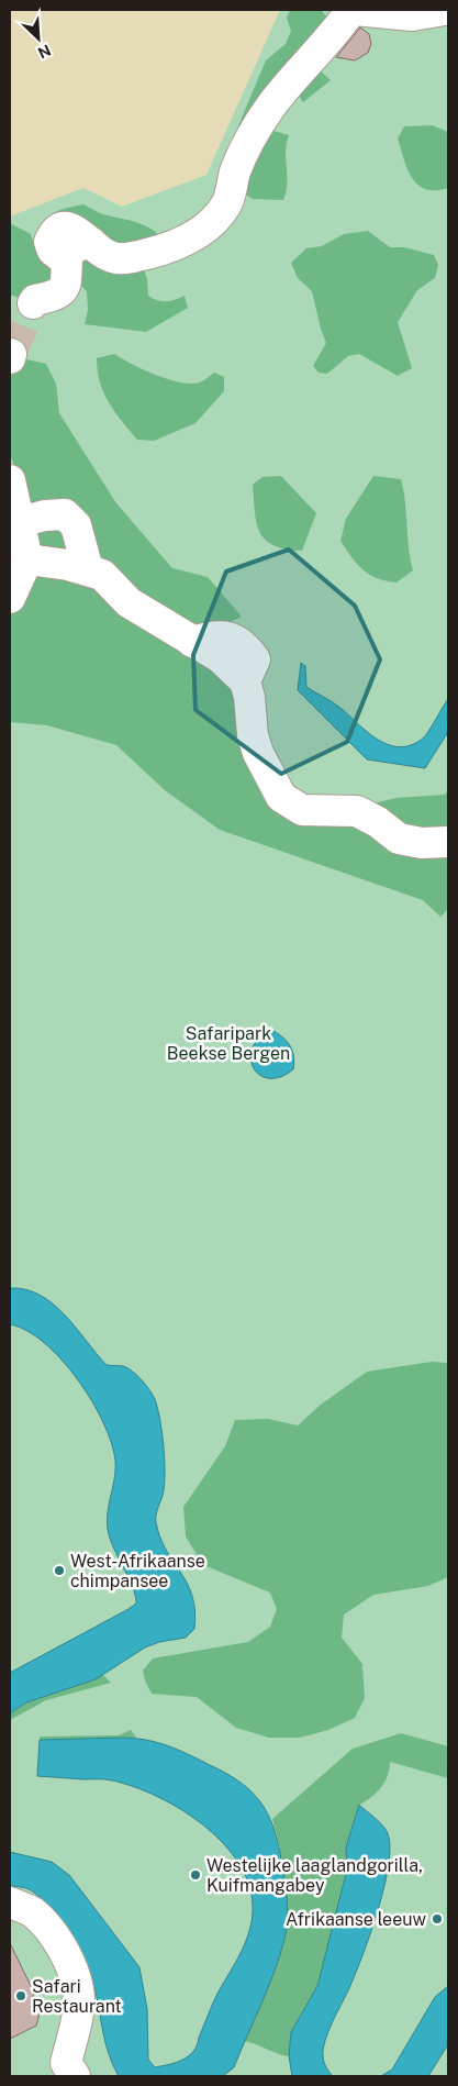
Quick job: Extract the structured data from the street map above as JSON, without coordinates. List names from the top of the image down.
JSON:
{
  "parks": ["Safaripark Beekse Bergen"],
  "places": [
    "West-Afrikaanse chimpansee",
    "Westelijke laaglandgorilla, Kuifmangabey",
    "Afrikaanse leeuw",
    "Safari Restaurant"
  ],
  "north": "bottom right"
}
